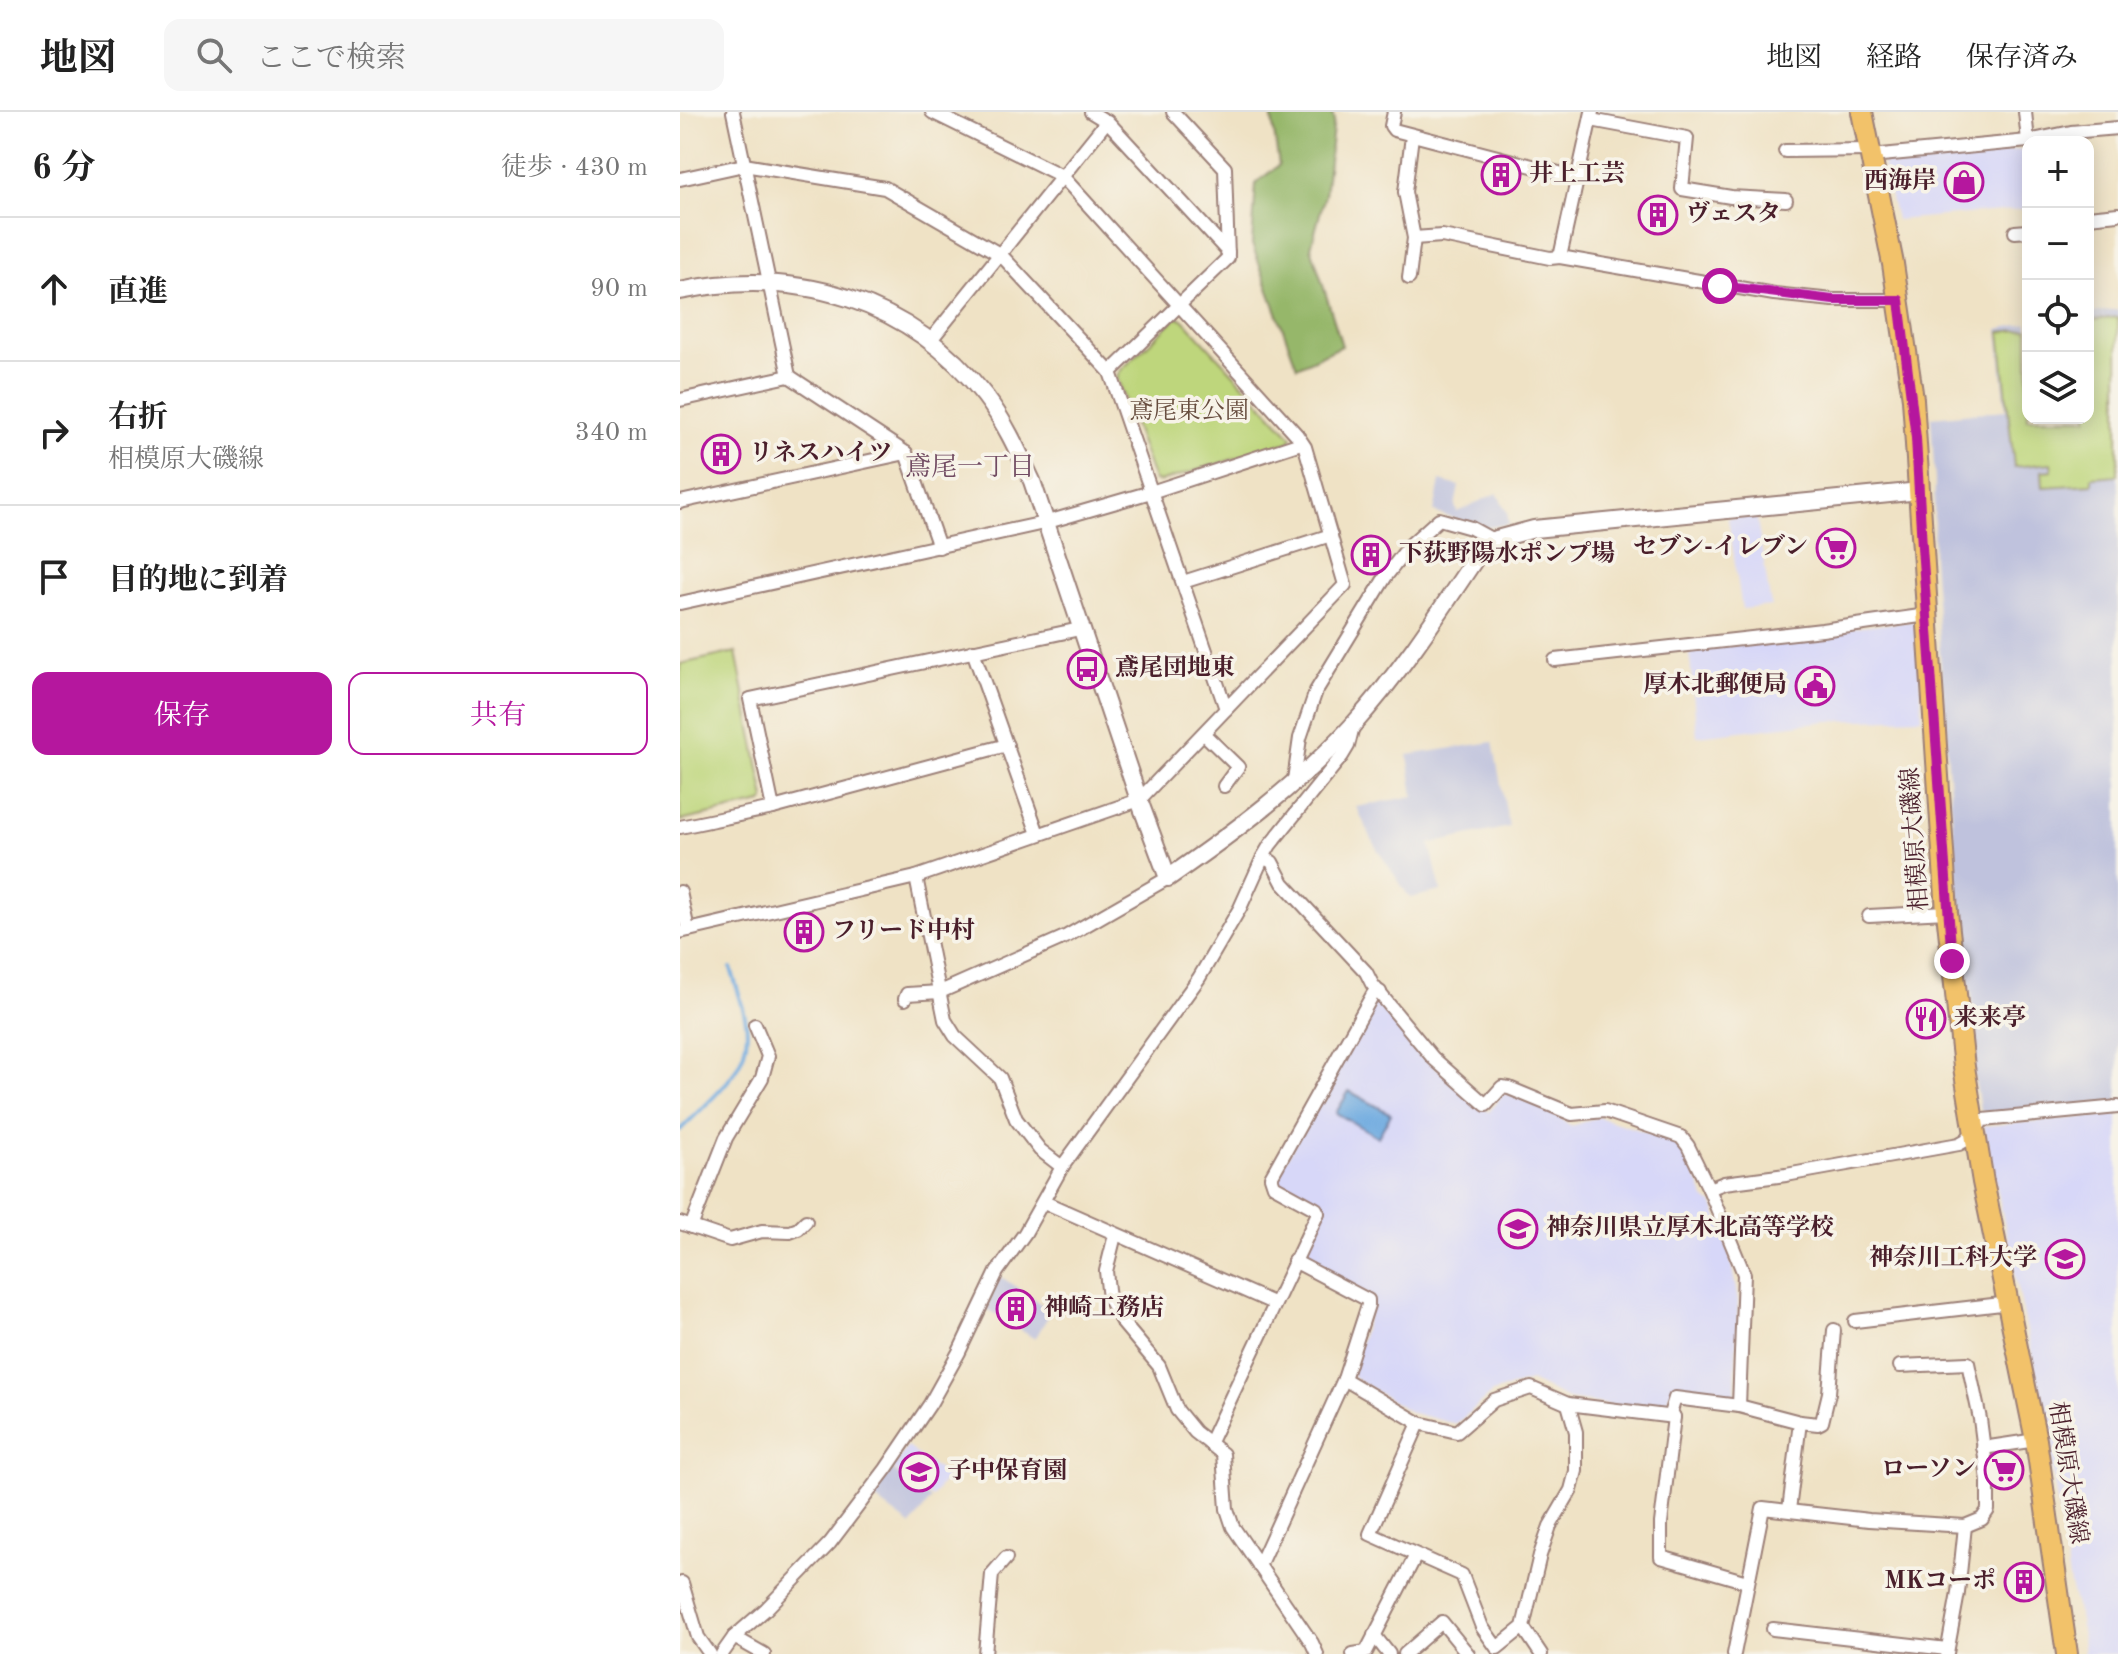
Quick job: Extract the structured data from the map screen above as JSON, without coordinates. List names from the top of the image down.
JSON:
{
  "streets": {
    "main road": ["相模原大磯線"]
  },
  "districts": ["鳶尾一丁目"],
  "parks": ["鳶尾東公園"],
  "places": {
    "building": [
      "井上工芸",
      "ヴェスタ",
      "リネスハイツ",
      "下荻野陽水ポンプ場",
      "フリード中村",
      "神崎工務店",
      "MKコーポ"
    ],
    "shop": ["西海岸"],
    "supermarket": ["セブン-イレブン", "ローソン"],
    "bus stop": ["鳶尾団地東"],
    "public building": ["厚木北郵便局"],
    "restaurant": ["来来亭"],
    "school or university": ["神奈川県立厚木北高等学校", "神奈川工科大学", "子中保育園"]
  },
  "page": {
    "header": "地図",
    "search": "ここで検索",
    "nav": ["地図", "経路", "保存済み"],
    "heading": ["6 分", "徒歩 · 430 m"],
    "map_buttons": ["+", "−"],
    "list": [
      ["直進", "90 m"],
      ["右折", "相模原大磯線", "340 m"],
      "目的地に到着"
    ],
    "buttons": ["保存", "共有"]
  }
}
